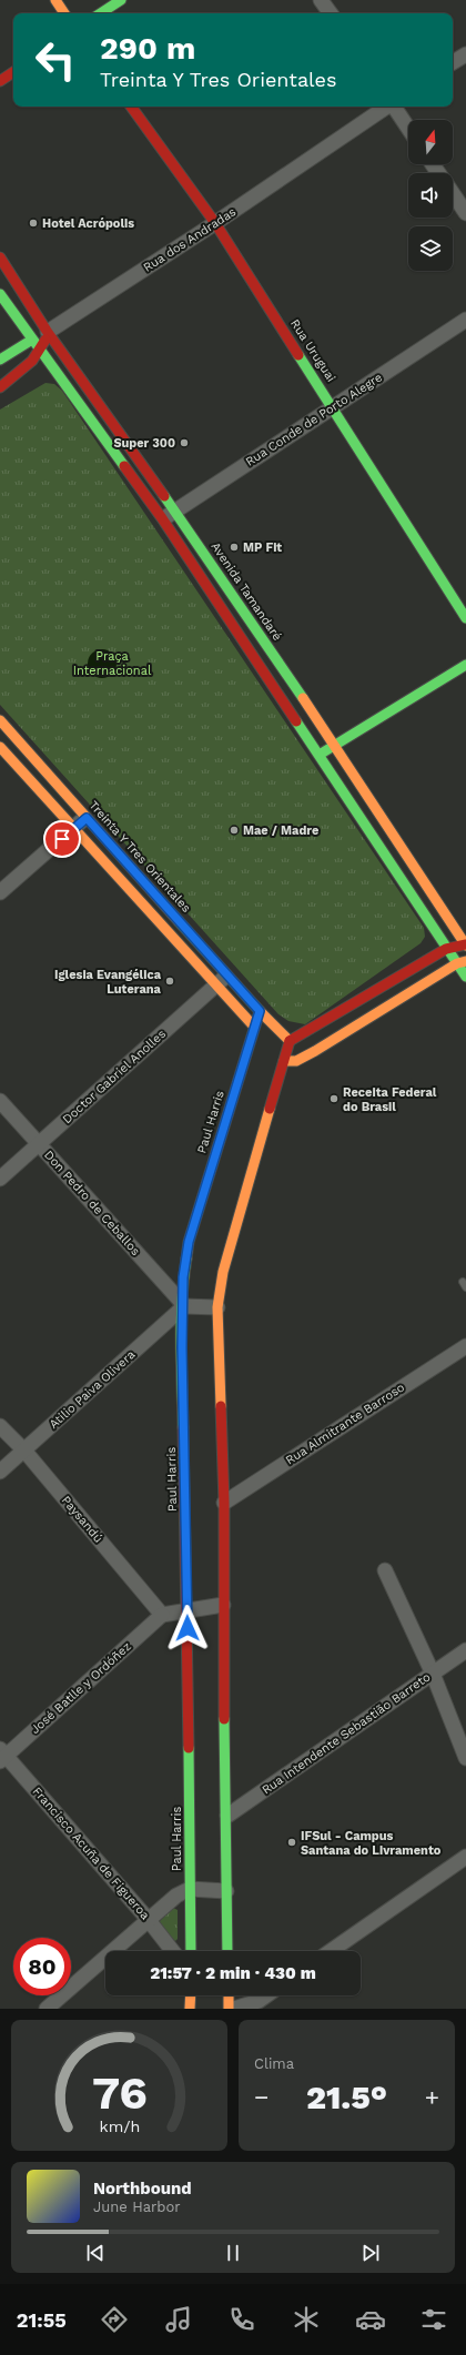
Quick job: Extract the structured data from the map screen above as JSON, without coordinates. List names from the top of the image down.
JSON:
{
  "streets": {
    "main road": [
      "Rua Uruguai",
      "Avenida Tamandaré",
      "Treinta Y Tres Orientales",
      "Paul Harris"
    ],
    "street": [
      "Rua dos Andradas",
      "Rua Conde de Porto Alegre",
      "Doctor Gabriel Anolles",
      "Don Pedro de Ceballos",
      "Atilio Paiva Olivera",
      "Rua Almitrante Barroso",
      "Paysandú",
      "José Batlle y Ordóñez",
      "Rua Intendente Sebastião Barreto",
      "Francisco Acuña de Figueroa"
    ]
  },
  "crossings": [
    ["Rua dos Andradas", "Rua Uruguai"],
    ["Rua dos Andradas", "Avenida Tamandaré"],
    ["Rua Uruguai", "Rua Conde de Porto Alegre"],
    ["Rua Conde de Porto Alegre", "Avenida Tamandaré"],
    ["Treinta Y Tres Orientales", "Doctor Gabriel Anolles"],
    ["Treinta Y Tres Orientales", "Paul Harris"],
    ["Doctor Gabriel Anolles", "Don Pedro de Ceballos"],
    ["Paul Harris", "Don Pedro de Ceballos"],
    ["Paul Harris", "Atilio Paiva Olivera"],
    ["Don Pedro de Ceballos", "Atilio Paiva Olivera"],
    ["Atilio Paiva Olivera", "Paysandú"],
    ["Paysandú", "José Batlle y Ordóñez"],
    ["José Batlle y Ordóñez", "Francisco Acuña de Figueroa"]
  ],
  "parks": ["Praça Internacional"],
  "places": [
    "Hotel Acrópolis",
    "Super 300",
    "MP Fit",
    "Mae / Madre",
    "Iglesia Evangélica Luterana",
    "Receita Federal do Brasil",
    "IFSul - Campus Santana do Livramento"
  ],
  "north": "top",
  "page": {
    "turn": ["290 m", "Treinta Y Tres Orientales"],
    "limit": "80",
    "trip": "21:57 · 2 min · 430 m",
    "tile": "Clima",
    "heat": ["−", "21.5°", "+"],
    "song": ["Northbound", "June Harbor"],
    "tabs": "21:55",
    "gauge": ["76", "km/h"]
  }
}
